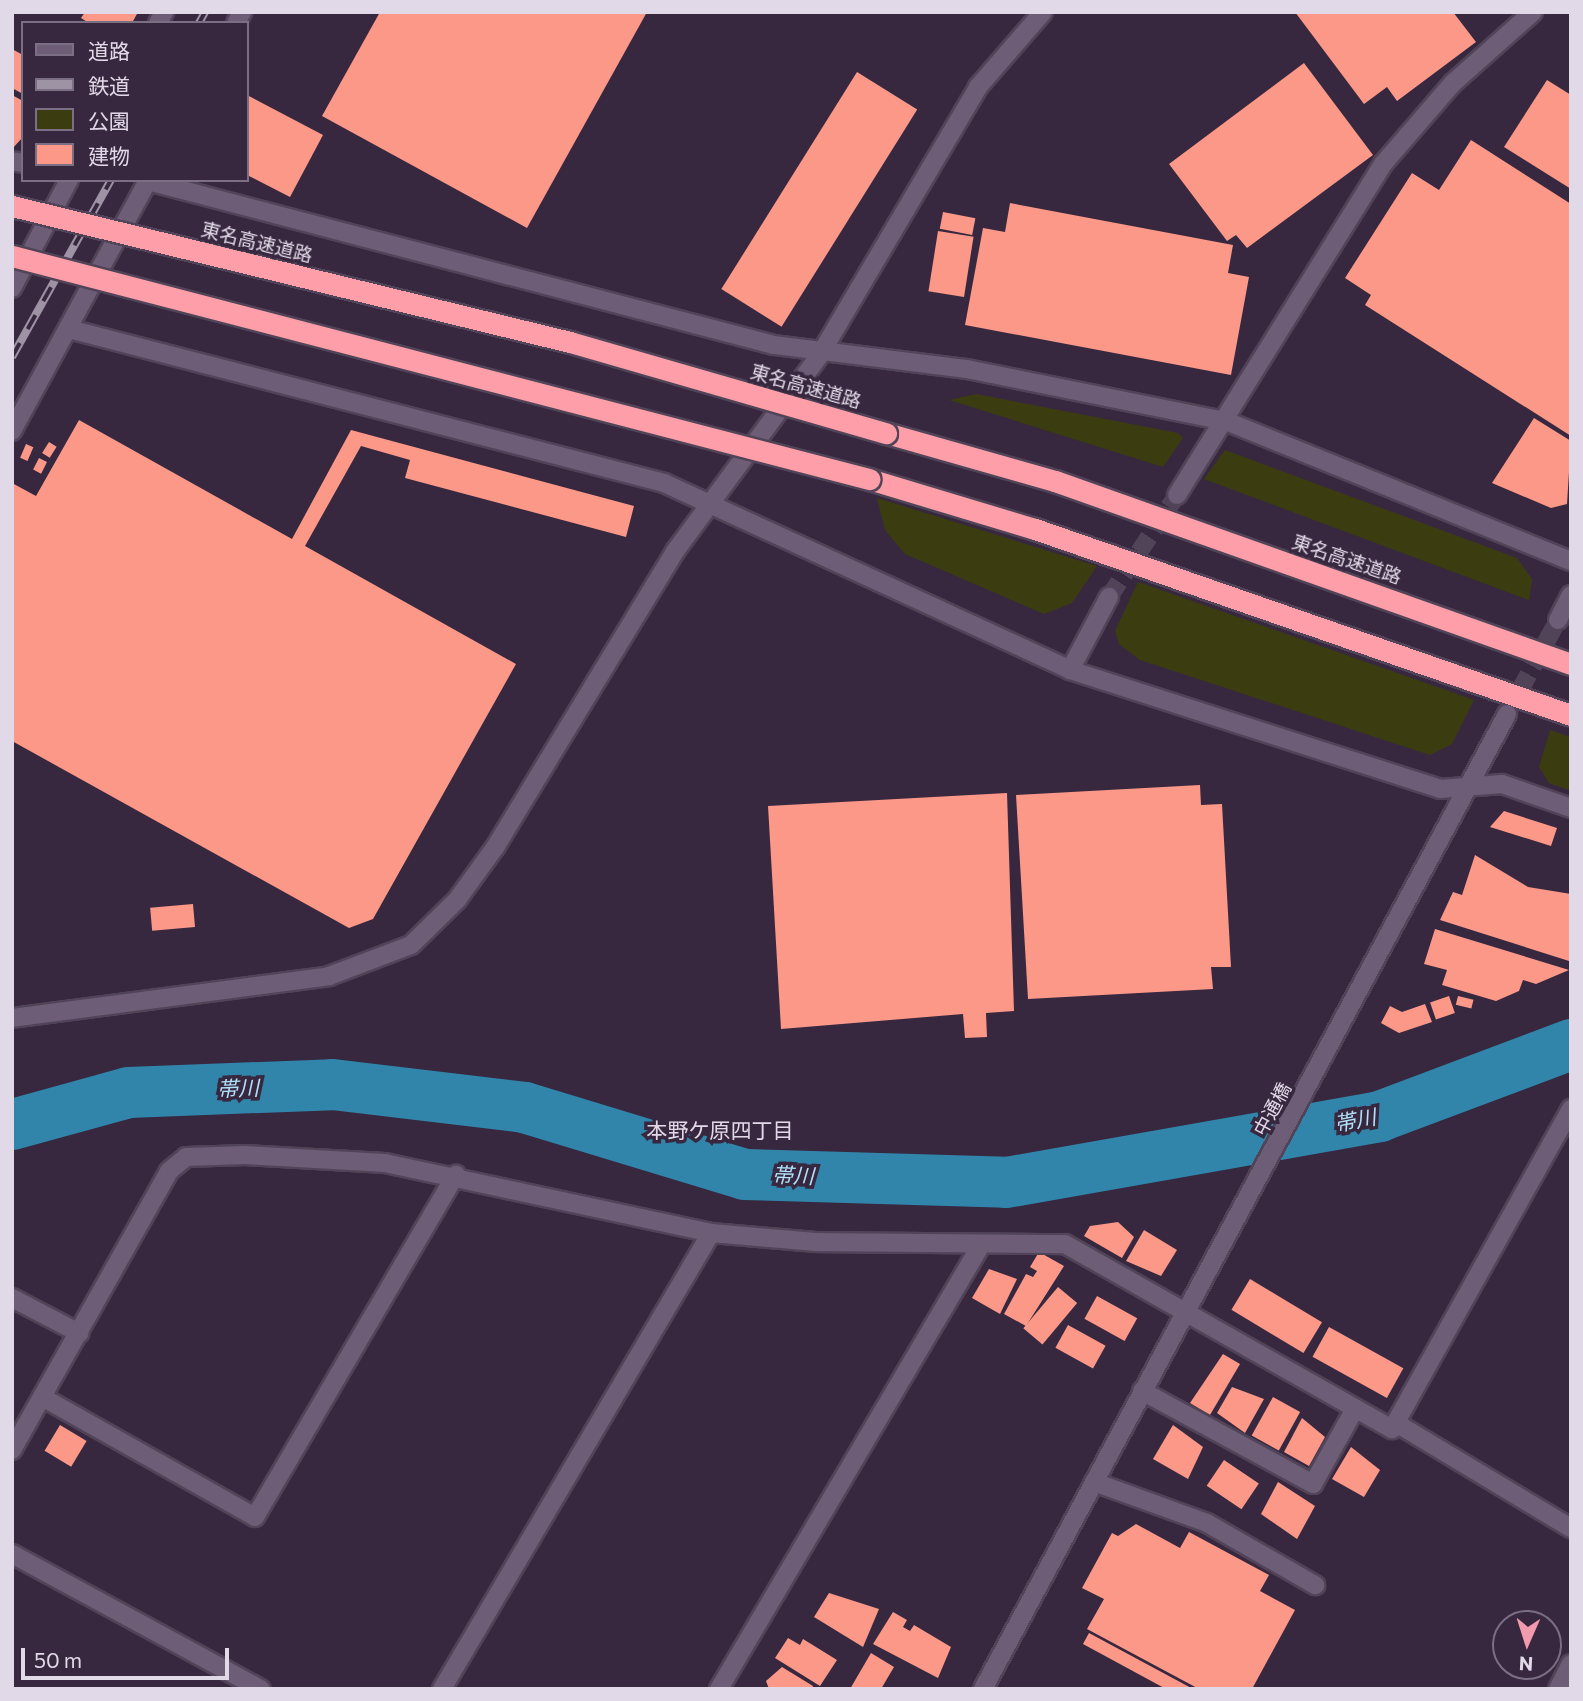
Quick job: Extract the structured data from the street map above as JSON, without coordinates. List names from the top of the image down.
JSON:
{
  "streets": {
    "highway": ["東名高速道路"],
    "street": ["中通橋"]
  },
  "districts": ["本野ケ原四丁目"],
  "water": ["帯川"],
  "legend": [
    "道路",
    "鉄道",
    "公園",
    "建物"
  ],
  "scale_bar": "50 m",
  "north": "bottom"
}
